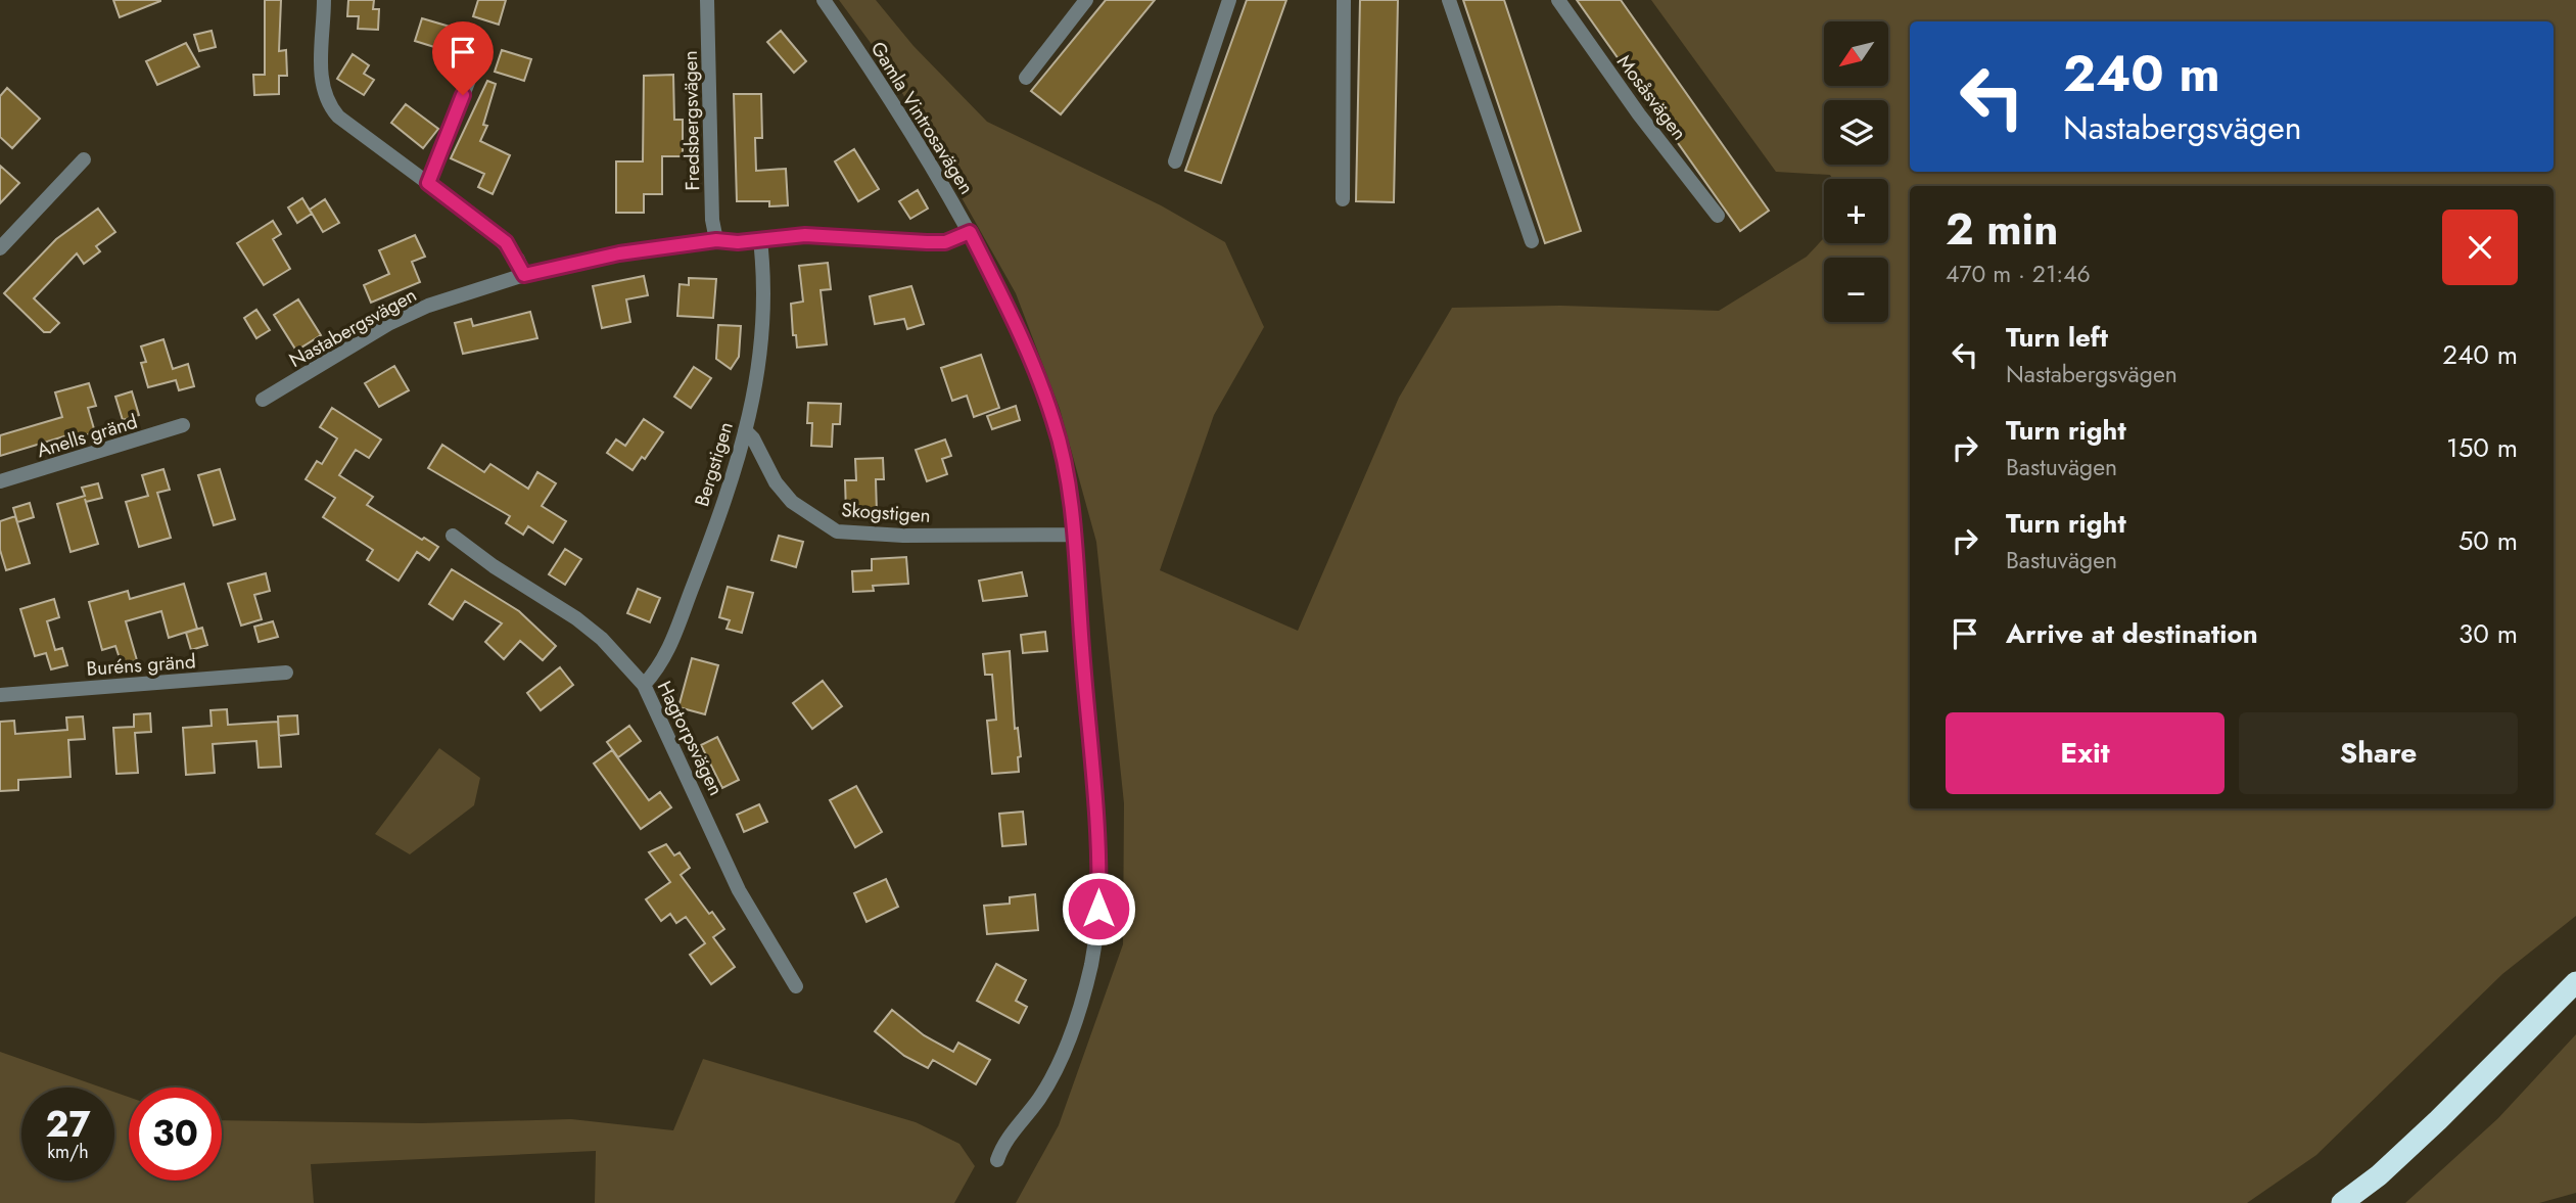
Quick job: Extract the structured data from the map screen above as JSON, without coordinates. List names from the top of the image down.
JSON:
{
  "streets": {
    "street": [
      "Mosåsvägen",
      "Gamla Vintrosavägen",
      "Fredsbergsvägen",
      "Nastabergsvägen",
      "Anells gränd",
      "Bergstigen",
      "Skogstigen",
      "Buréns gränd",
      "Hagtorpsvägen"
    ]
  },
  "crossings": [
    ["Gamla Vintrosavägen", "Nastabergsvägen"],
    ["Gamla Vintrosavägen", "Skogstigen"],
    ["Fredsbergsvägen", "Nastabergsvägen"],
    ["Nastabergsvägen", "Bergstigen"],
    ["Bergstigen", "Skogstigen"],
    ["Bergstigen", "Hagtorpsvägen"]
  ],
  "north": "bottom left",
  "page": {
    "map_buttons": ["+", "−"],
    "turn": ["240 m", "Nastabergsvägen"],
    "heading": ["2 min", "470 m · 21:46"],
    "list": [
      {
        "name": "Turn left",
        "note": "Nastabergsvägen",
        "value": "240 m"
      },
      {
        "name": "Turn right",
        "note": "Bastuvägen",
        "value": "150 m"
      },
      {
        "name": "Turn right",
        "note": "Bastuvägen",
        "value": "50 m"
      },
      {
        "name": "Arrive at destination",
        "value": "30 m"
      }
    ],
    "buttons": ["Exit", "Share"],
    "speed": "27 km/h",
    "limit": "30"
  }
}
